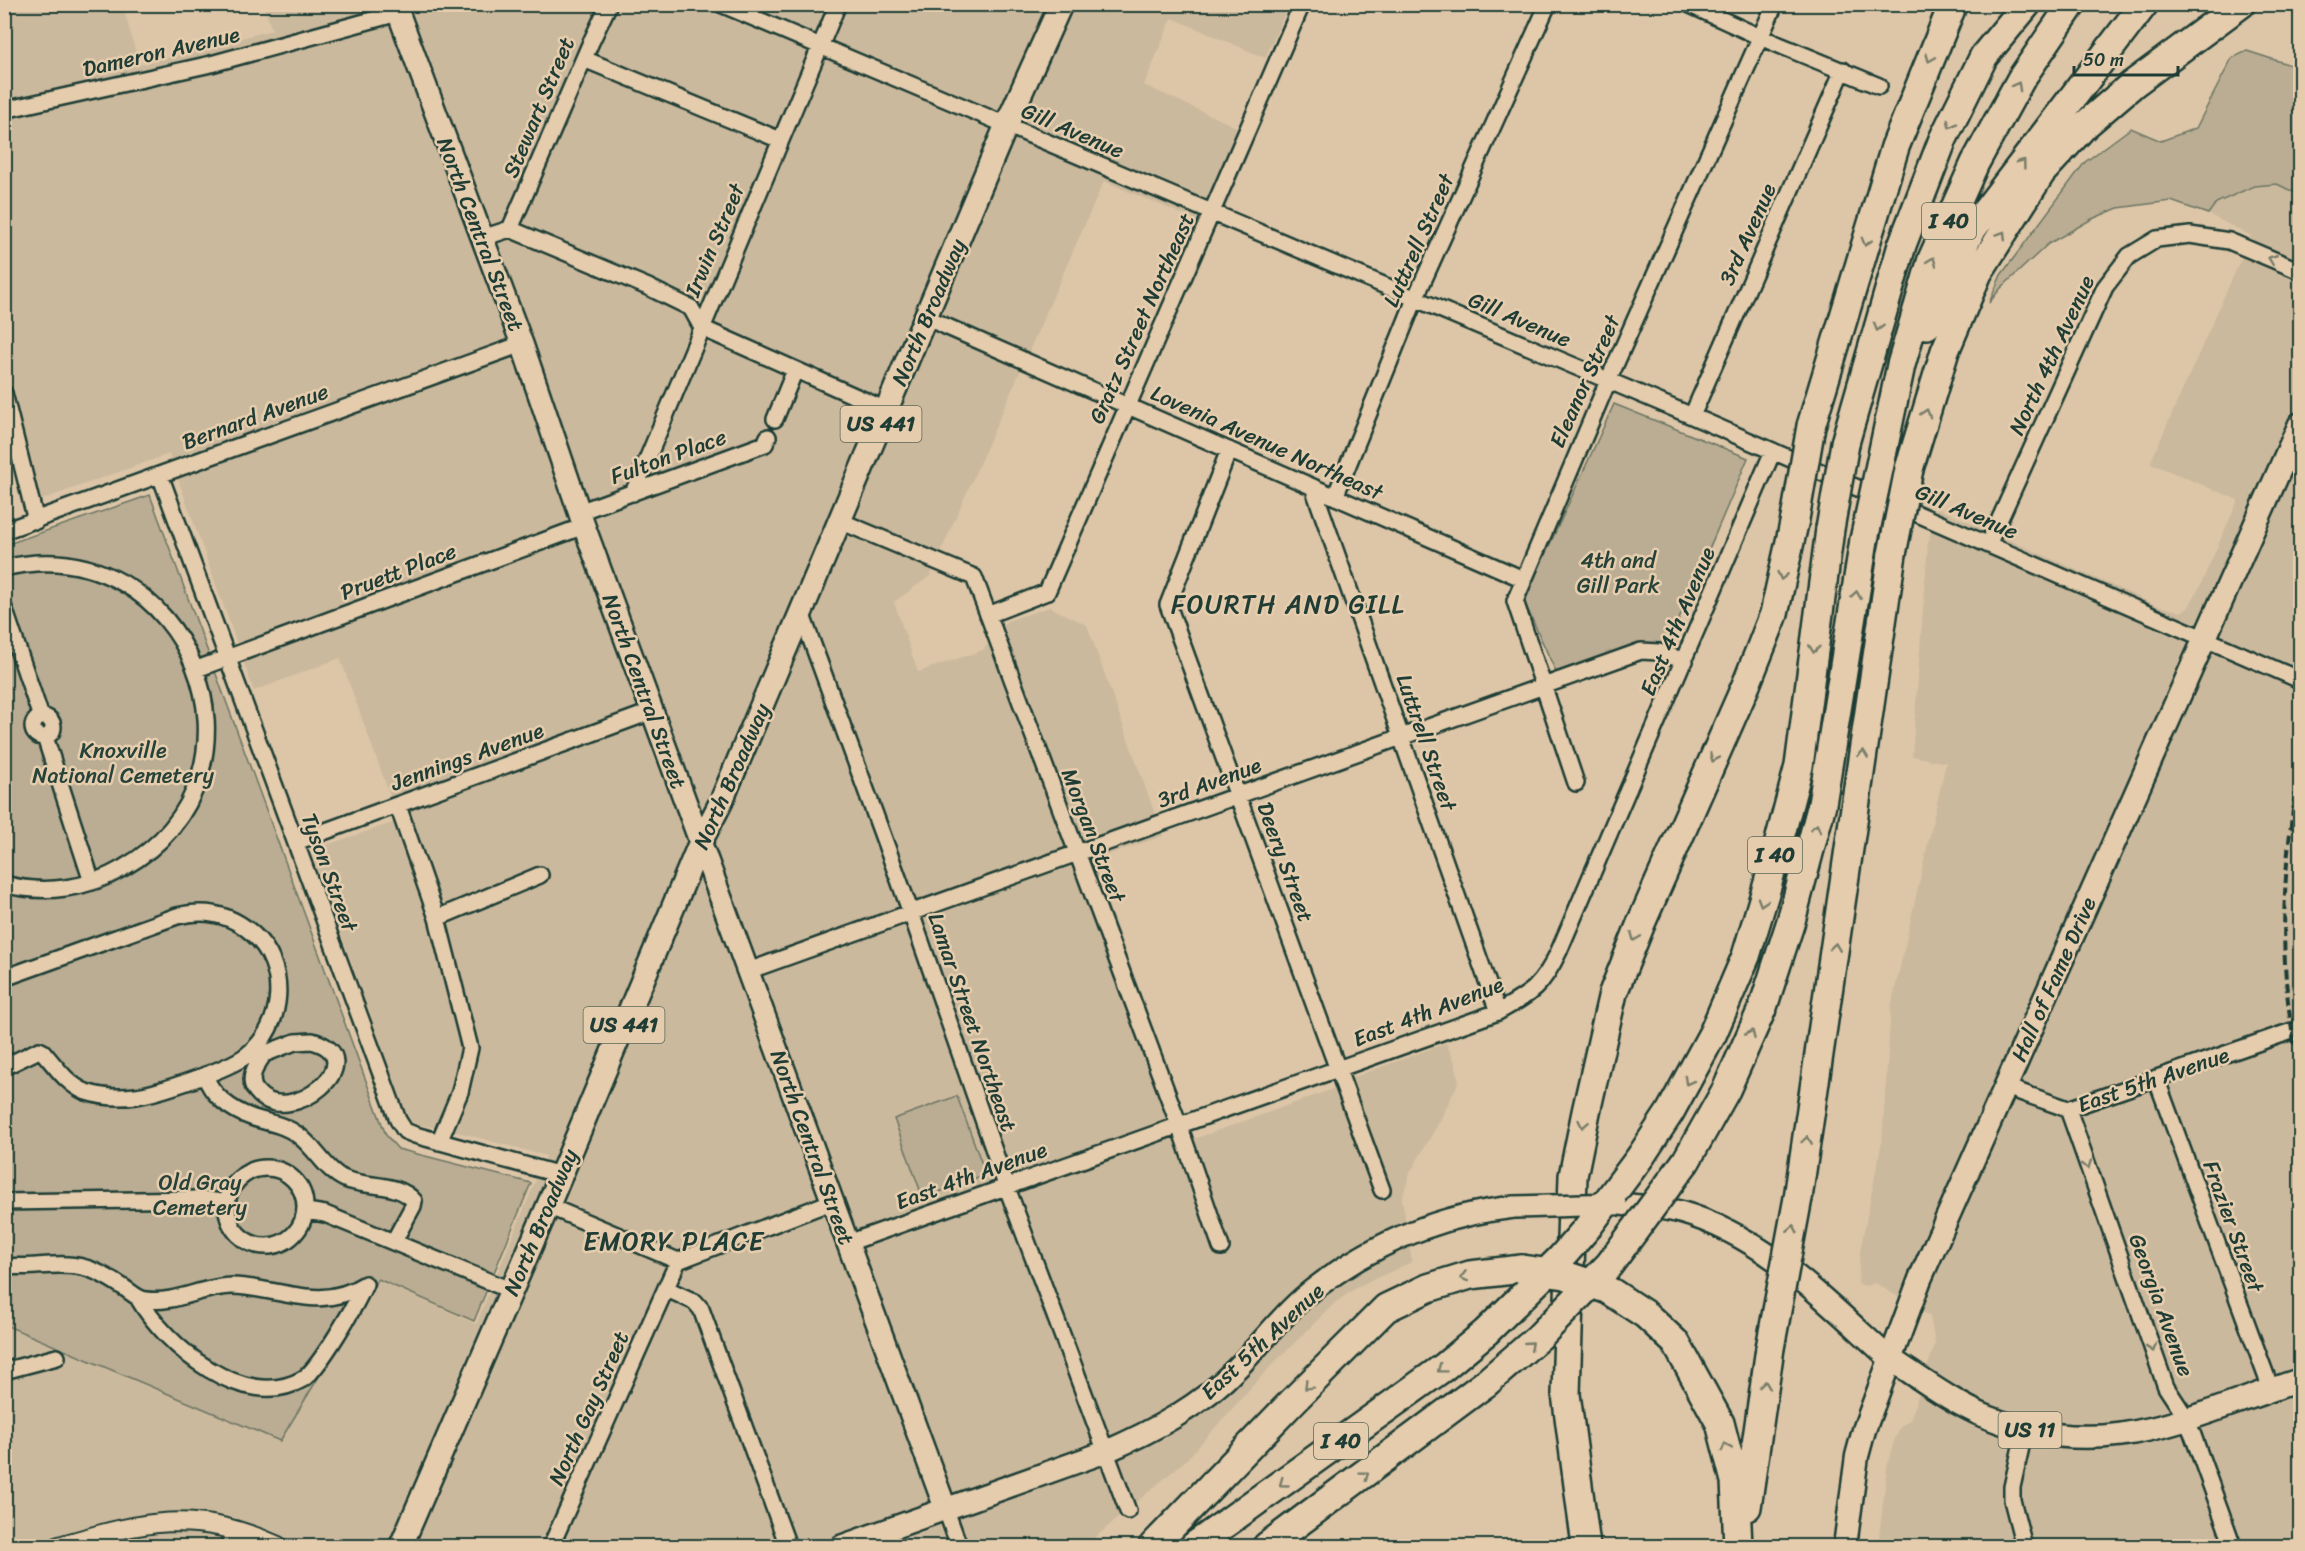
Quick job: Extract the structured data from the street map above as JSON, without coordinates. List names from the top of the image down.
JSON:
{
  "streets": {
    "highway": ["I 40"],
    "main road": [
      "North Central Street",
      "North Broadway",
      "US 441",
      "Hall of Fame Drive",
      "East 5th Avenue",
      "US 11"
    ],
    "street": [
      "Dameron Avenue",
      "Stewart Street",
      "Gill Avenue",
      "3rd Avenue",
      "Irwin Street",
      "Luttrell Street",
      "Gratz Street Northeast",
      "North 4th Avenue",
      "Eleanor Street",
      "Bernard Avenue",
      "Lovenia Avenue Northeast",
      "Fulton Place",
      "Pruett Place",
      "East 4th Avenue",
      "Jennings Avenue",
      "Morgan Street",
      "Deery Street",
      "Tyson Street",
      "Lamar Street Northeast",
      "Frazier Street",
      "Georgia Avenue",
      "North Gay Street"
    ]
  },
  "crossings": [
    ["Dameron Avenue", "North Central Street"],
    ["Gill Avenue", "3rd Avenue"],
    ["Gill Avenue", "Irwin Street"],
    ["Gill Avenue", "Luttrell Street"],
    ["Gill Avenue", "North Broadway"],
    ["Gill Avenue", "Gratz Street Northeast"],
    ["Gill Avenue", "North 4th Avenue"],
    ["Gill Avenue", "Eleanor Street"],
    ["Gill Avenue", "East 4th Avenue"],
    ["Gill Avenue", "Hall of Fame Drive"],
    ["North Central Street", "3rd Avenue"],
    ["North Central Street", "North Broadway"],
    ["North Central Street", "Bernard Avenue"],
    ["North Central Street", "Fulton Place"],
    ["North Central Street", "Pruett Place"],
    ["North Central Street", "East 4th Avenue"],
    ["North Central Street", "Jennings Avenue"],
    ["North Central Street", "East 5th Avenue"],
    ["3rd Avenue", "Luttrell Street"],
    ["3rd Avenue", "Eleanor Street"],
    ["3rd Avenue", "East 4th Avenue"],
    ["3rd Avenue", "Morgan Street"],
    ["3rd Avenue", "Deery Street"],
    ["3rd Avenue", "Lamar Street Northeast"],
    ["Irwin Street", "Fulton Place"],
    ["Luttrell Street", "Lovenia Avenue Northeast"],
    ["Luttrell Street", "East 4th Avenue"],
    ["North Broadway", "Lovenia Avenue Northeast"],
    ["North Broadway", "Morgan Street"],
    ["North Broadway", "Tyson Street"],
    ["North Broadway", "Lamar Street Northeast"],
    ["Gratz Street Northeast", "Lovenia Avenue Northeast"],
    ["Gratz Street Northeast", "Morgan Street"],
    ["Eleanor Street", "Lovenia Avenue Northeast"],
    ["Bernard Avenue", "Tyson Street"],
    ["Lovenia Avenue Northeast", "Deery Street"],
    ["Fulton Place", "Pruett Place"],
    ["Pruett Place", "Tyson Street"],
    ["East 4th Avenue", "Morgan Street"],
    ["East 4th Avenue", "Deery Street"],
    ["East 4th Avenue", "Lamar Street Northeast"],
    ["Jennings Avenue", "Tyson Street"],
    ["Hall of Fame Drive", "East 5th Avenue"],
    ["Hall of Fame Drive", "US 11"],
    ["Lamar Street Northeast", "East 5th Avenue"],
    ["East 5th Avenue", "Frazier Street"],
    ["East 5th Avenue", "Georgia Avenue"],
    ["East 5th Avenue", "US 11"],
    ["Frazier Street", "US 11"],
    ["Georgia Avenue", "US 11"]
  ],
  "one_way": ["North 4th Avenue", "Georgia Avenue"],
  "districts": ["FOURTH AND GILL", "EMORY PLACE"],
  "parks": ["4th and Gill Park", "Knoxville National Cemetery", "Old Gray Cemetery"],
  "scale_bar": "50 m"
}
